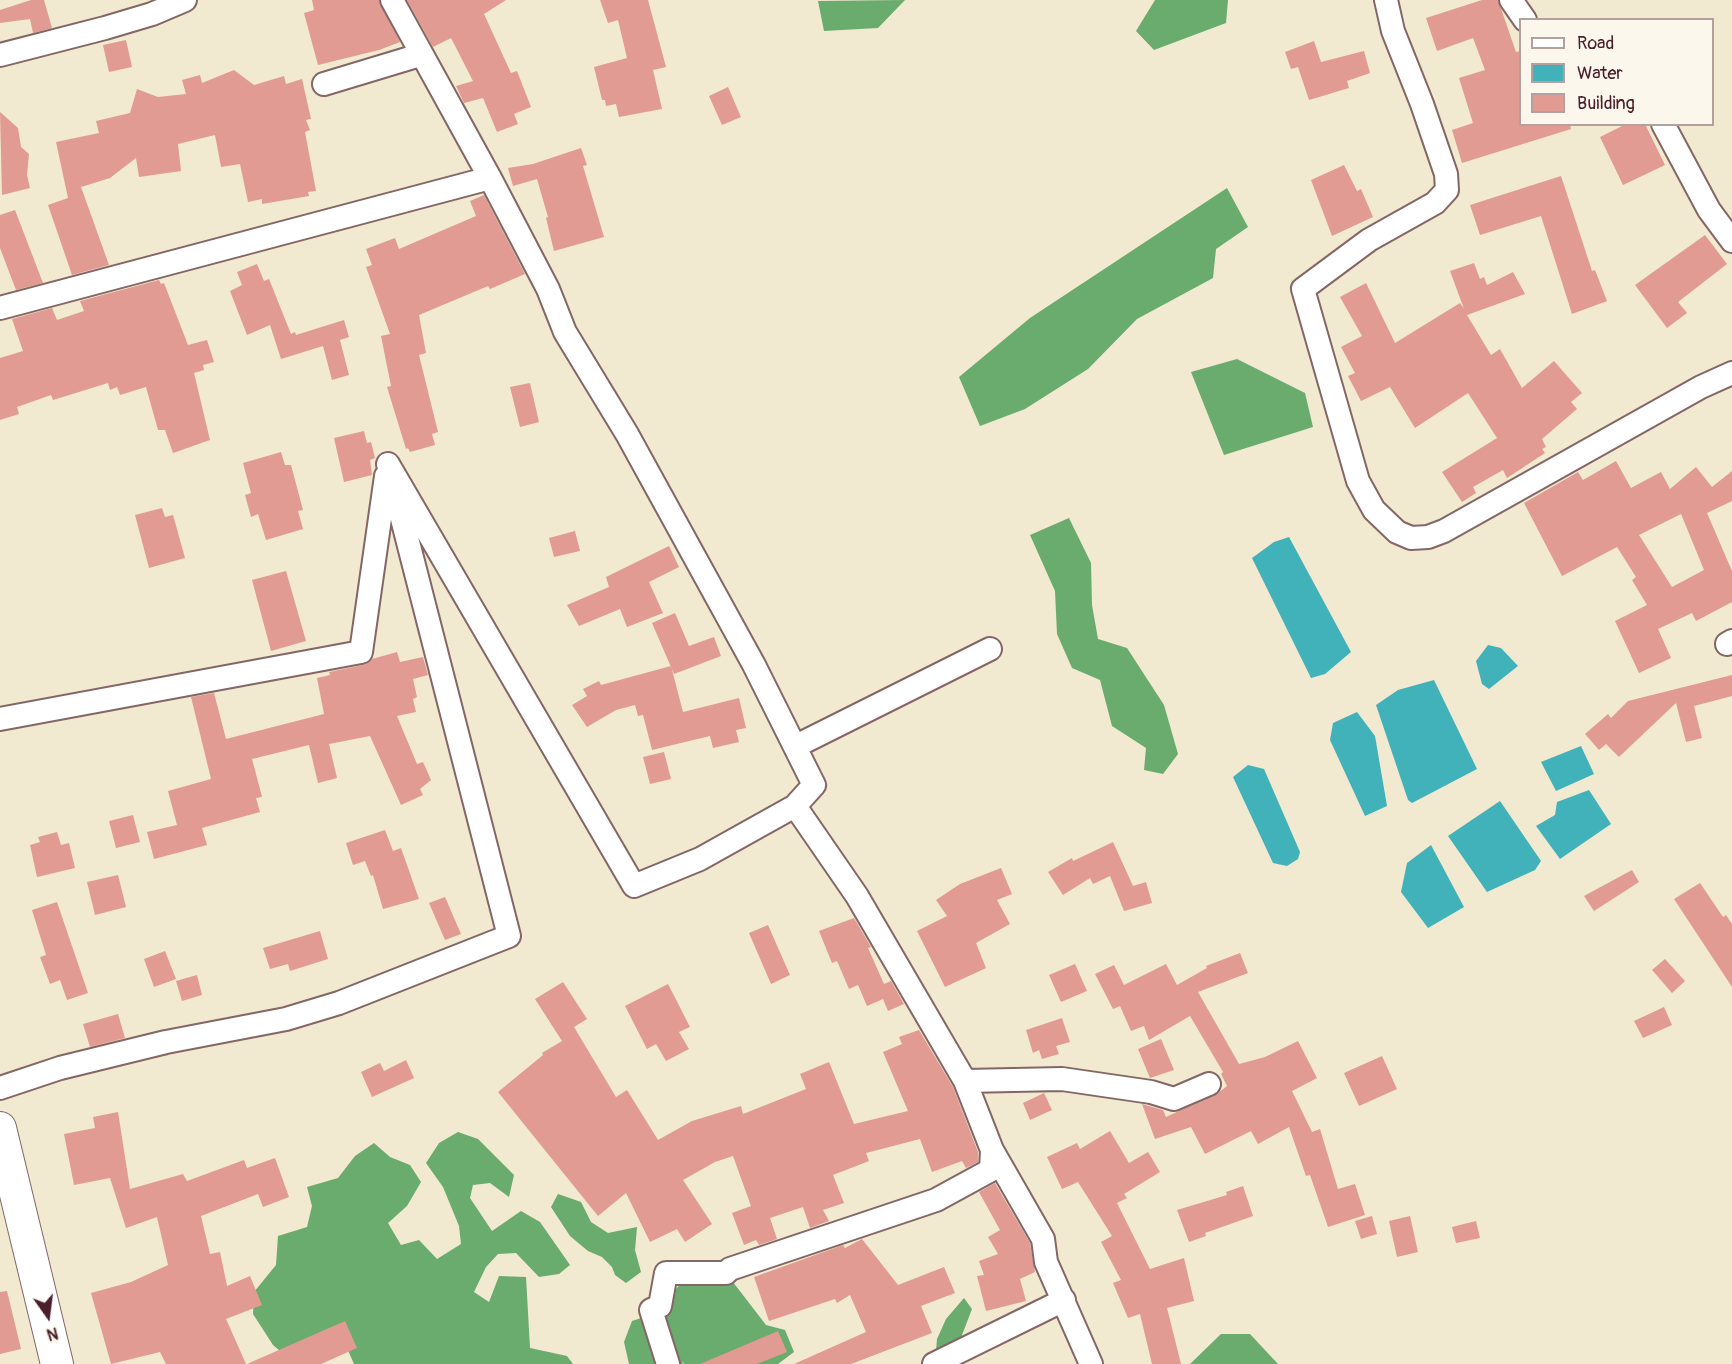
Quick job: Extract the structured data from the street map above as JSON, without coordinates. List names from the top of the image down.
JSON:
{
  "legend": ["Road", "Water", "Building"],
  "north": "bottom"
}
